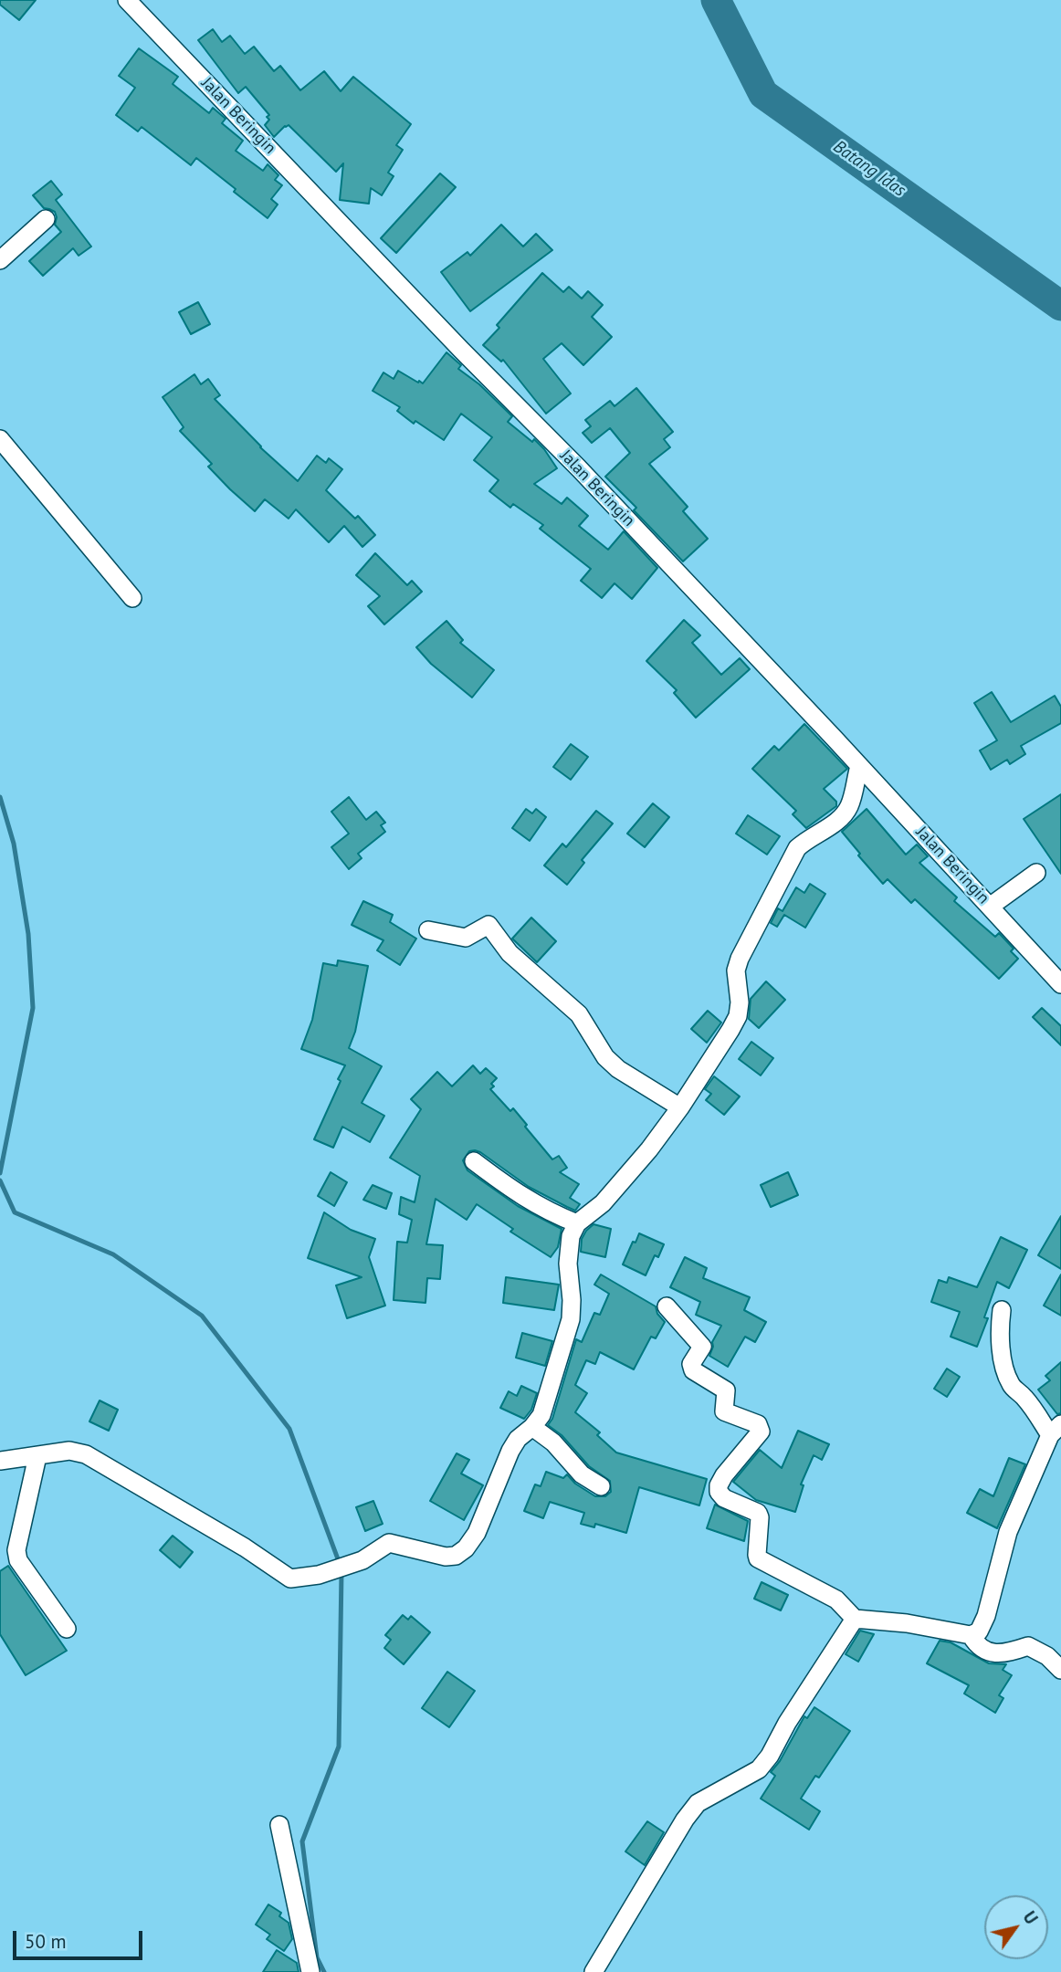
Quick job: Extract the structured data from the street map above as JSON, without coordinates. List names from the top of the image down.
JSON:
{
  "streets": {
    "street": ["Jalan Beringin"]
  },
  "water": ["Batang Idas"],
  "scale_bar": "50 m",
  "north": "top right"
}
